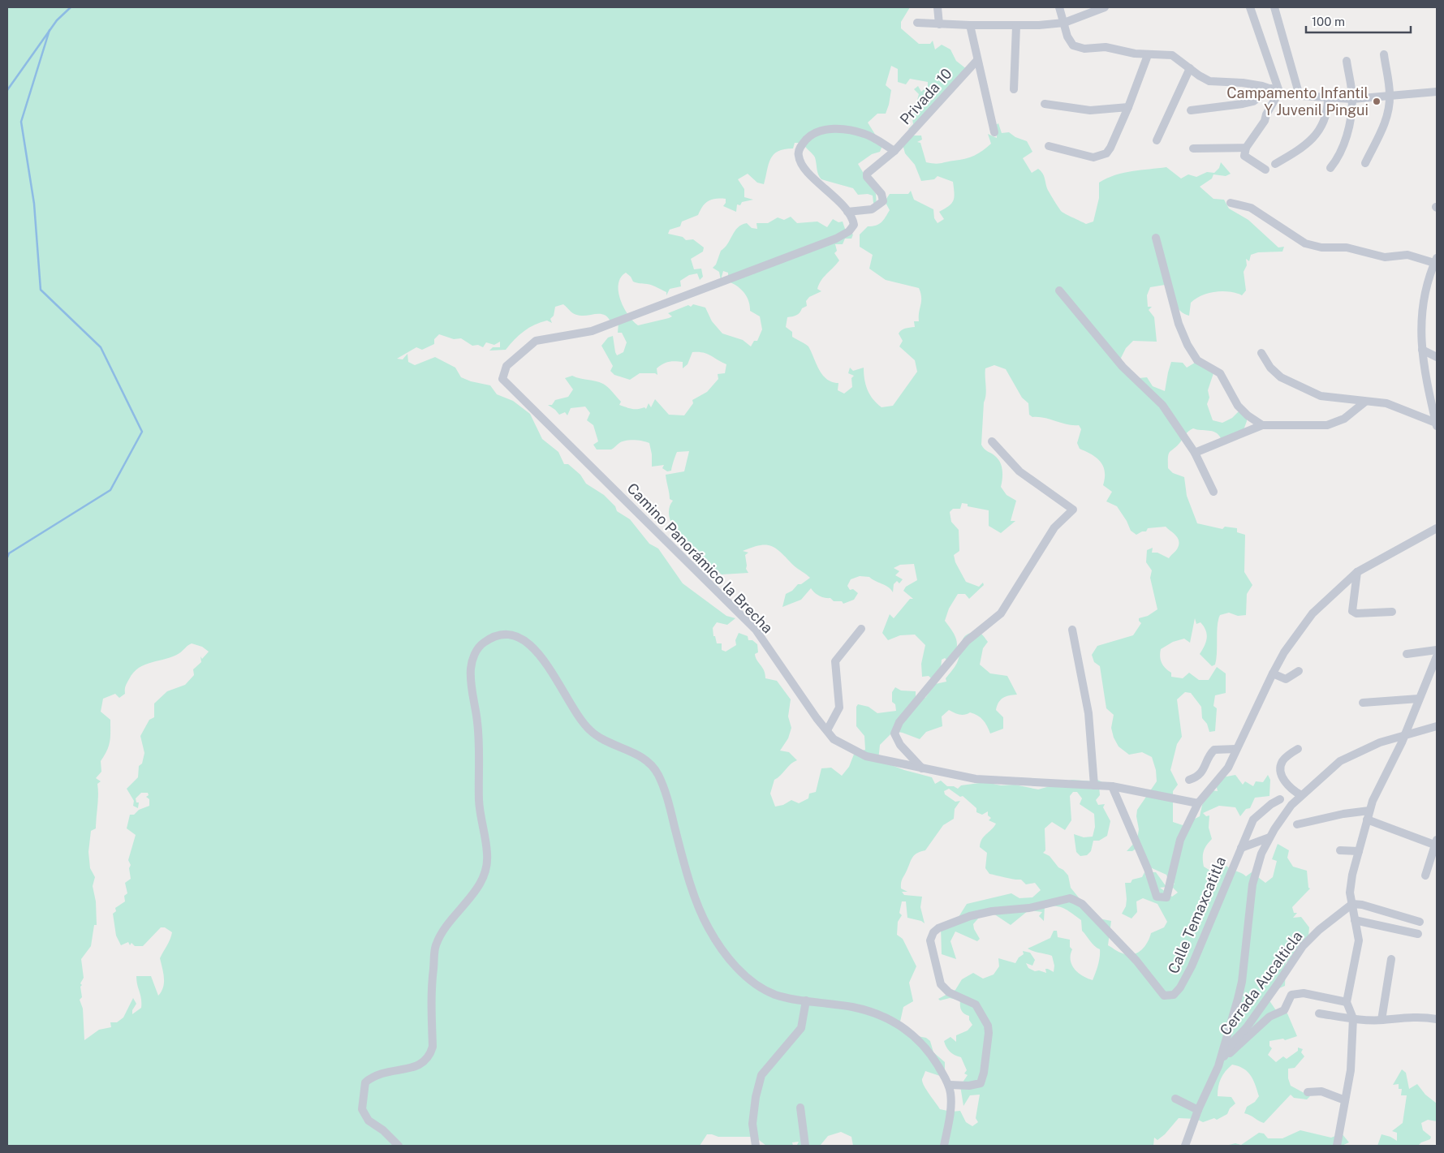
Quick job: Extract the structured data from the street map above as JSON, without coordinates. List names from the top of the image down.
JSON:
{
  "streets": {
    "street": [
      "Privada 10",
      "Camino Panorámico la Brecha",
      "Calle Temaxcatitla",
      "Cerrada Aucalticla"
    ]
  },
  "crossings": [
    ["Privada 10", "Camino Panorámico la Brecha"]
  ],
  "places": ["Campamento Infantil Y Juvenil Pingui"],
  "scale_bar": "100 m"
}
